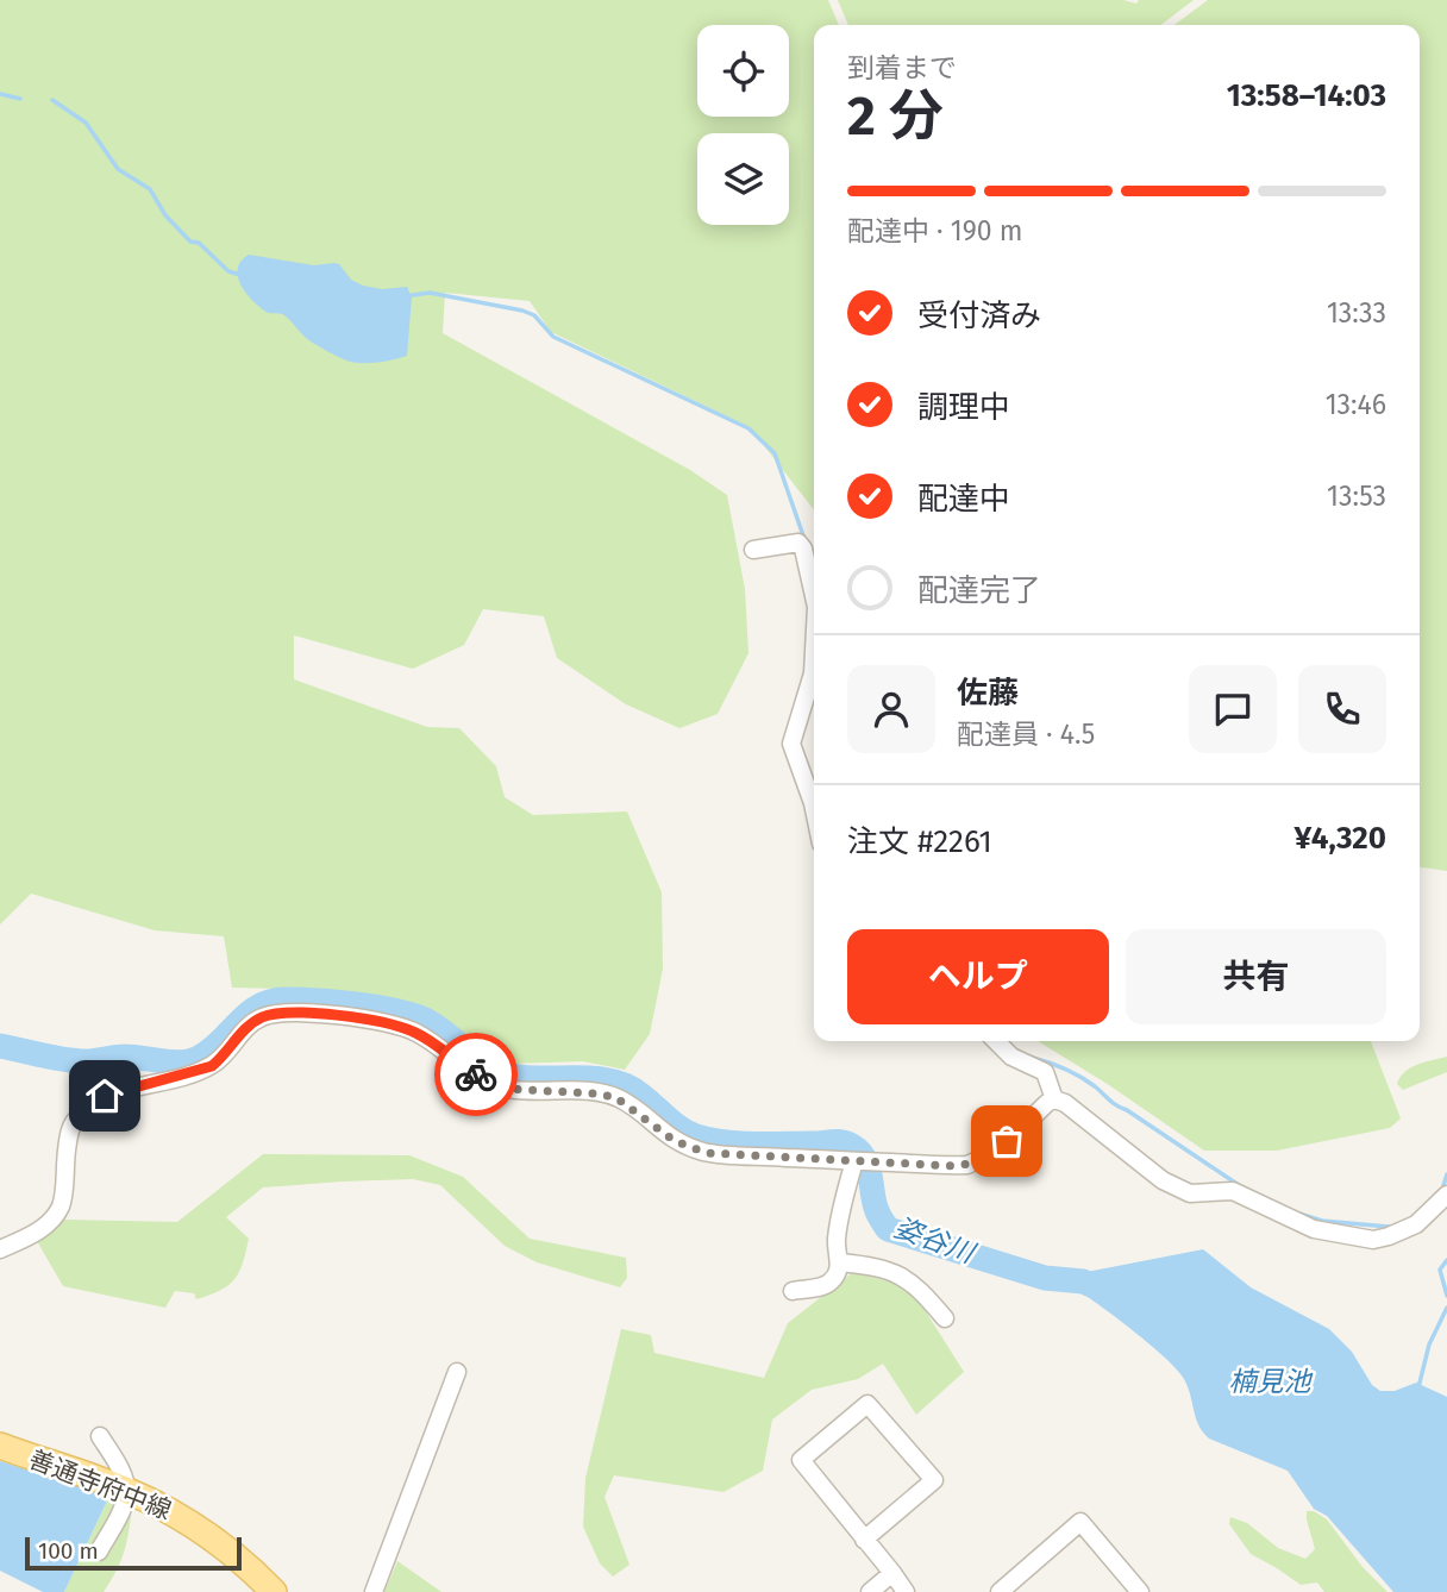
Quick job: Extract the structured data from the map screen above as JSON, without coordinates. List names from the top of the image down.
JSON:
{
  "streets": {
    "main road": ["善通寺府中線"]
  },
  "water": ["姿谷川", "楠見池"],
  "scale_bar": "100 m",
  "page": {
    "heading": ["2 分", "到着まで", "13:58–14:03"],
    "panel": [
      "佐藤",
      "配達員 · 4.5",
      "注文 #2261",
      "¥4,320"
    ],
    "bar": "配達中 · 190 m",
    "list": [
      ["受付済み", "13:33"],
      ["調理中", "13:46"],
      ["配達中", "13:53"],
      "配達完了"
    ],
    "buttons": ["ヘルプ", "共有"],
    "scale": "100 m"
  }
}
